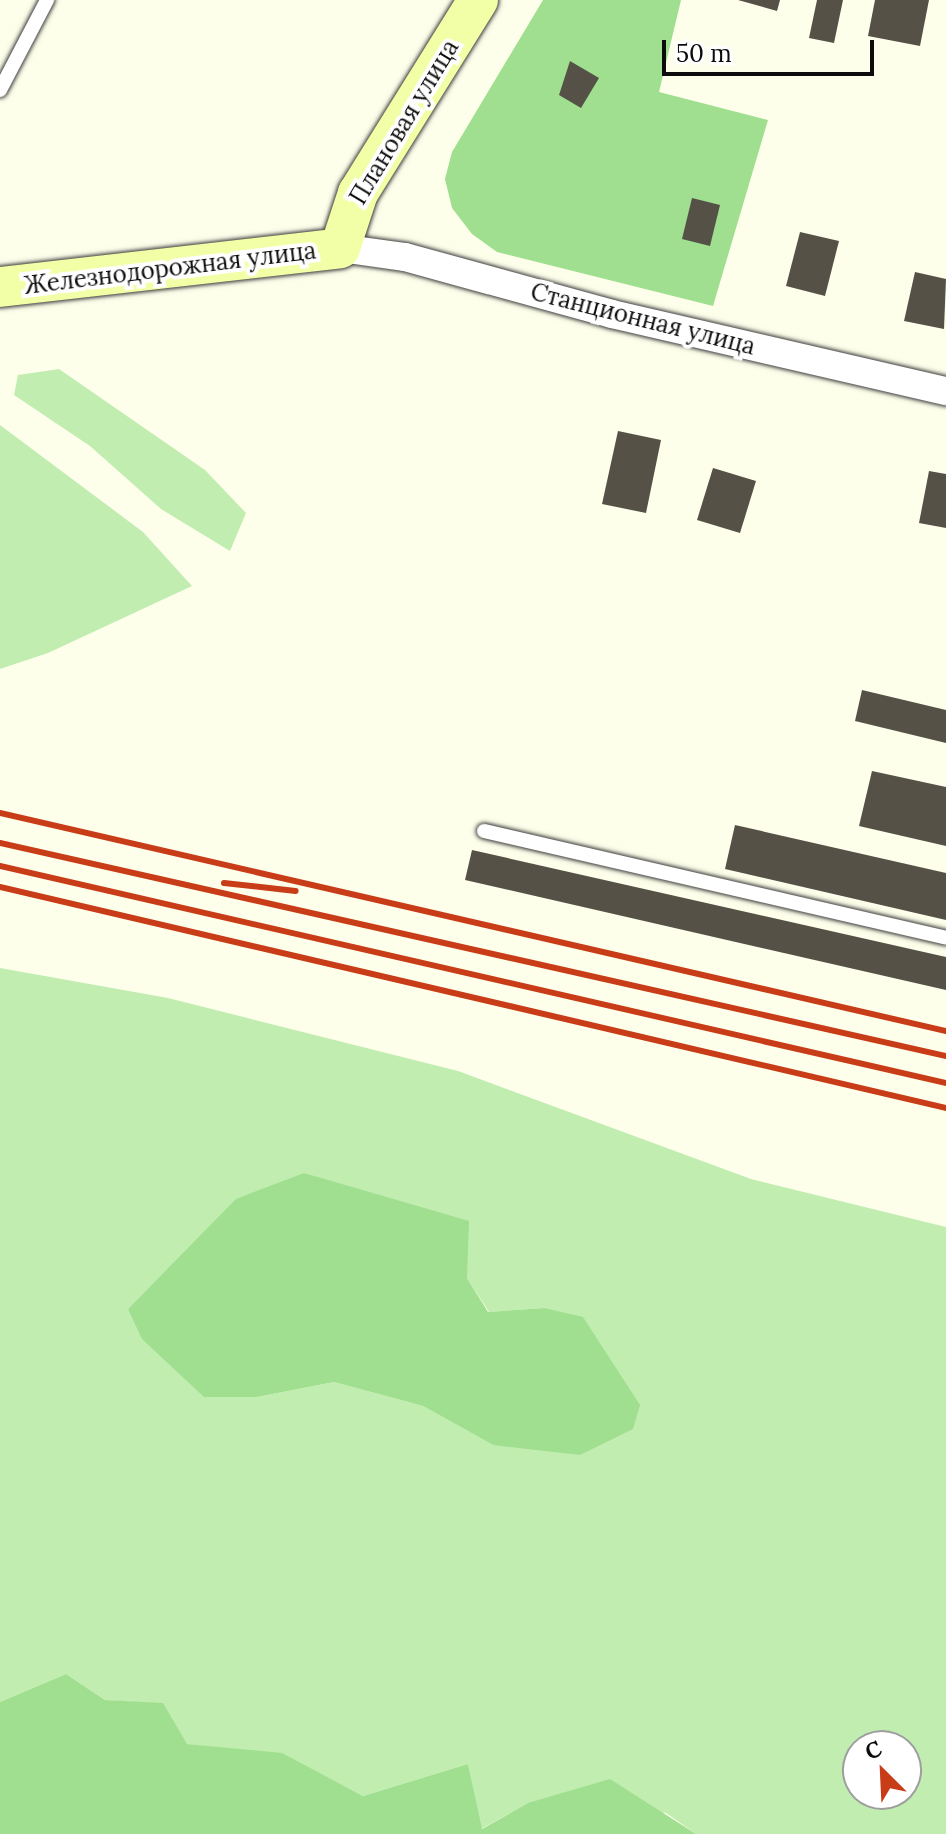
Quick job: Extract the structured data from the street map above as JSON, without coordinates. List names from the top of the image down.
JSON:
{
  "streets": {
    "street": ["Плановая улица", "Железнодорожная улица", "Станционная улица"]
  },
  "crossings": [
    ["Плановая улица", "Железнодорожная улица"],
    ["Плановая улица", "Станционная улица"],
    ["Железнодорожная улица", "Станционная улица"]
  ],
  "scale_bar": "50 m",
  "north": "top left"
}
